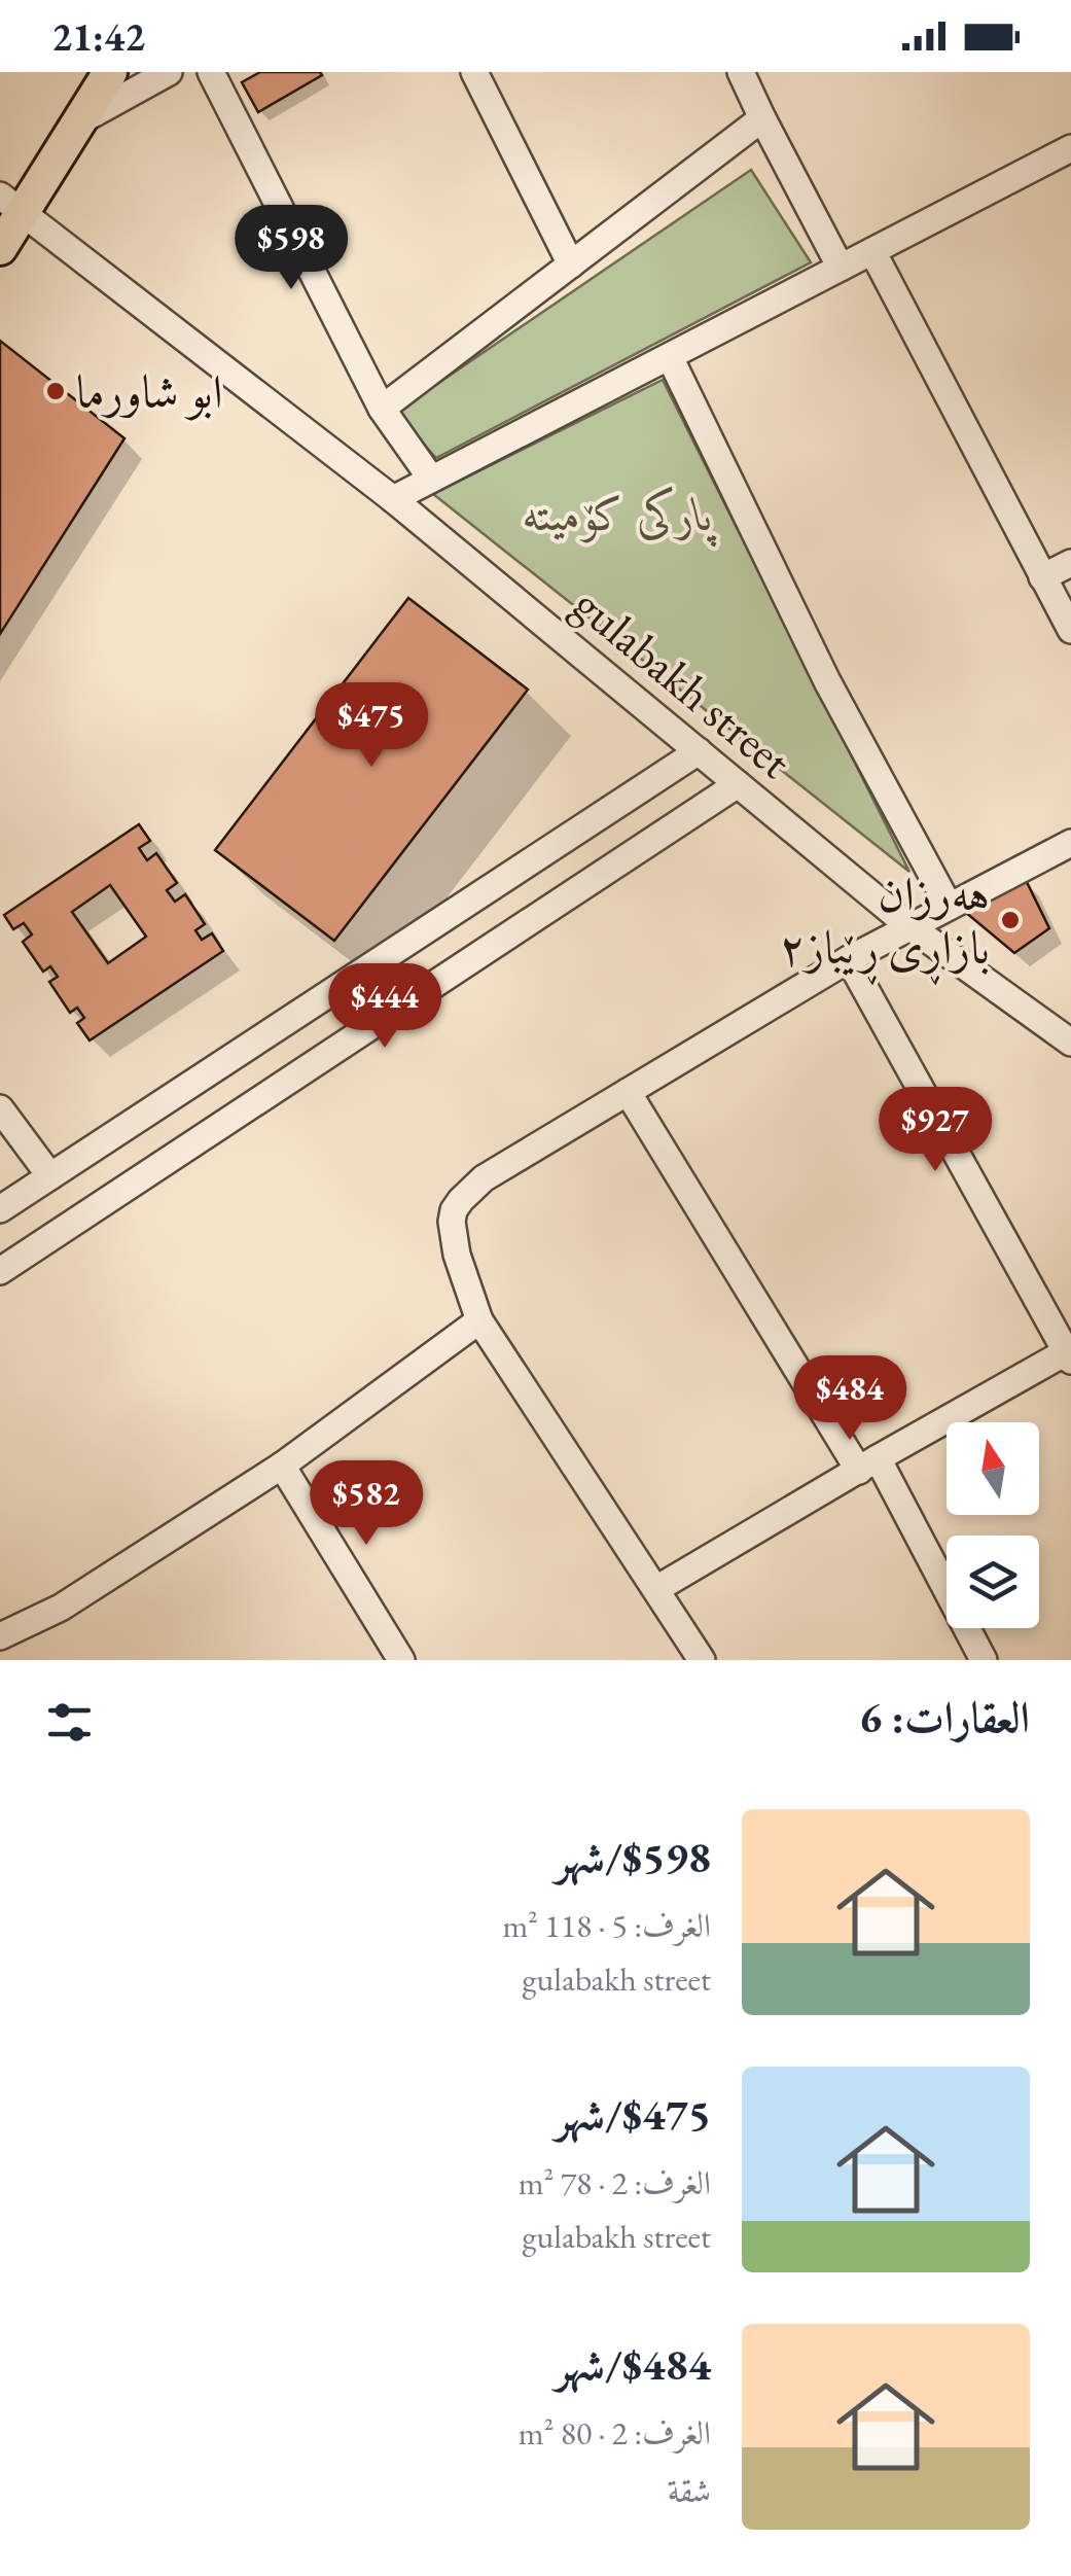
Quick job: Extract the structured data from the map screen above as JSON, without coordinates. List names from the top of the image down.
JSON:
{
  "streets": {
    "street": ["gulabakh street"]
  },
  "parks": ["پارکی کۆمیتە"],
  "places": ["ابو شاورما", "هەرزان بازاڕی ڕێباز٢"],
  "north": "top",
  "page": {
    "status": "21:42",
    "price": [
      "$598",
      "$475",
      "$444",
      "$927",
      "$484",
      "$582"
    ],
    "heading": "العقارات: 6",
    "list": [
      {
        "name": "$598/شهر",
        "note": "الغرف: 5 · 118 m² · gulabakh street"
      },
      {
        "name": "$475/شهر",
        "note": "الغرف: 2 · 78 m² · gulabakh street"
      },
      {
        "name": "$484/شهر",
        "note": "الغرف: 2 · 80 m² · شقة"
      }
    ]
  }
}
